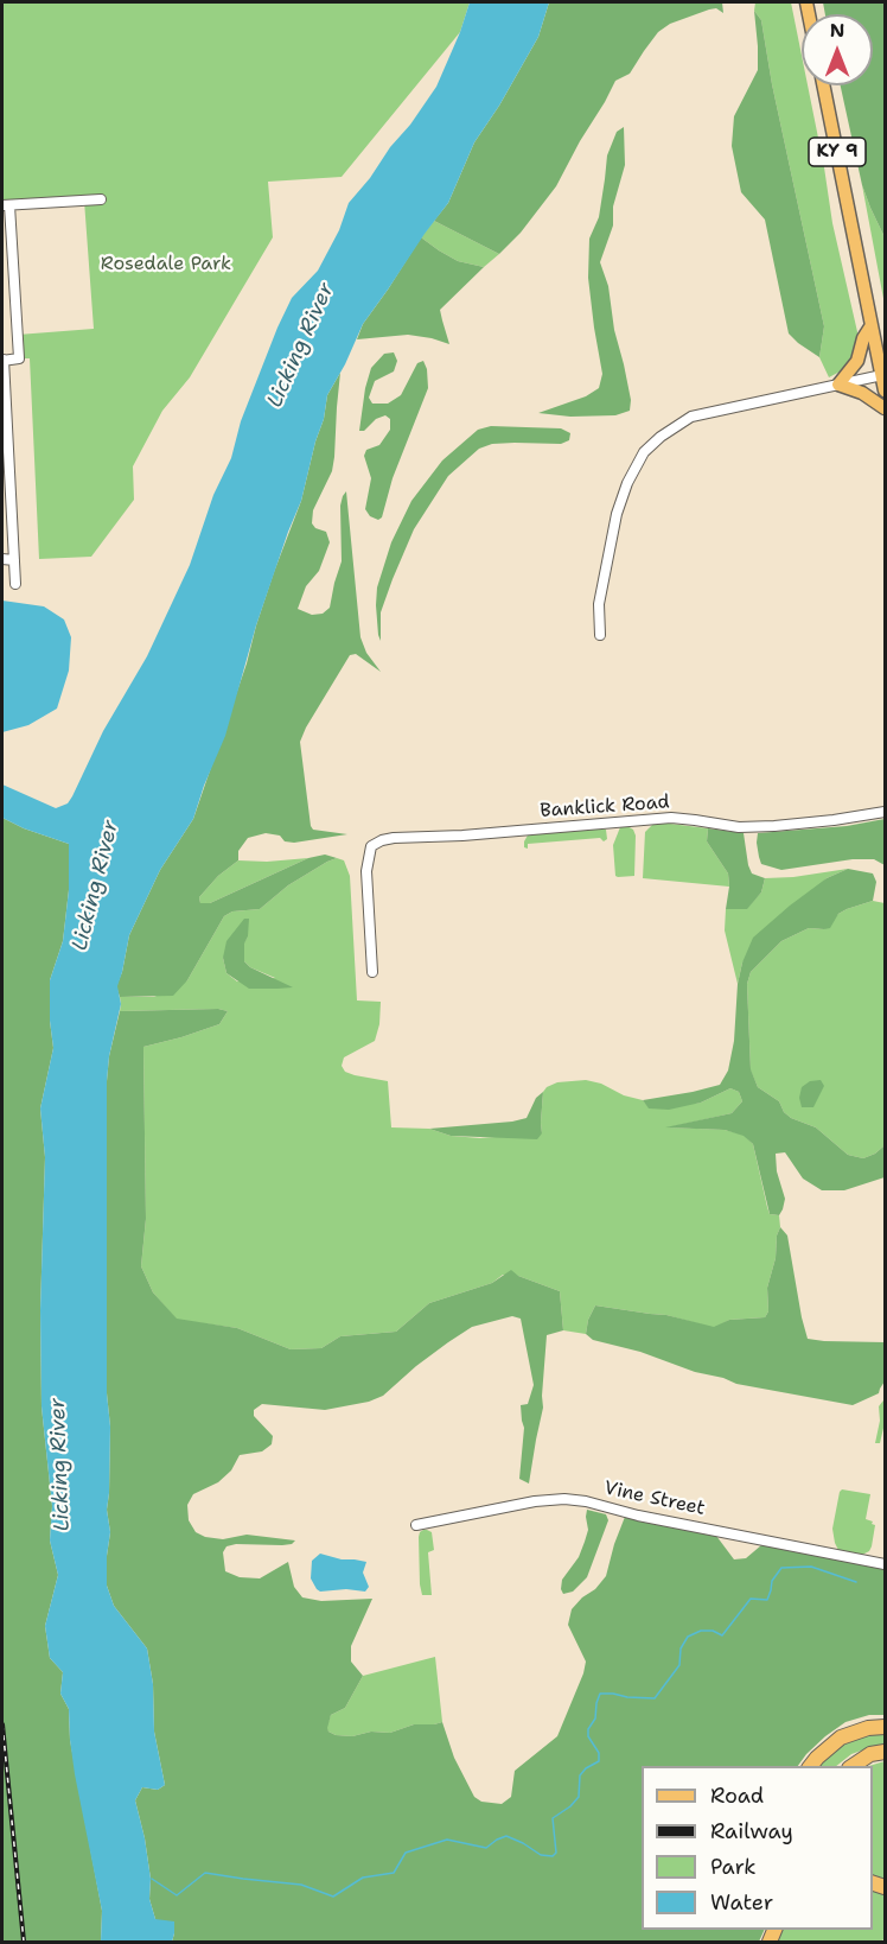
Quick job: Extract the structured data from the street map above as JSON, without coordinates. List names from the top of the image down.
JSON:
{
  "streets": {
    "main road": ["KY 9"],
    "street": ["Banklick Road", "Vine Street"]
  },
  "water": ["Licking River"],
  "parks": ["Rosedale Park"],
  "legend": [
    "Road",
    "Railway",
    "Park",
    "Water"
  ],
  "north": "top"
}
